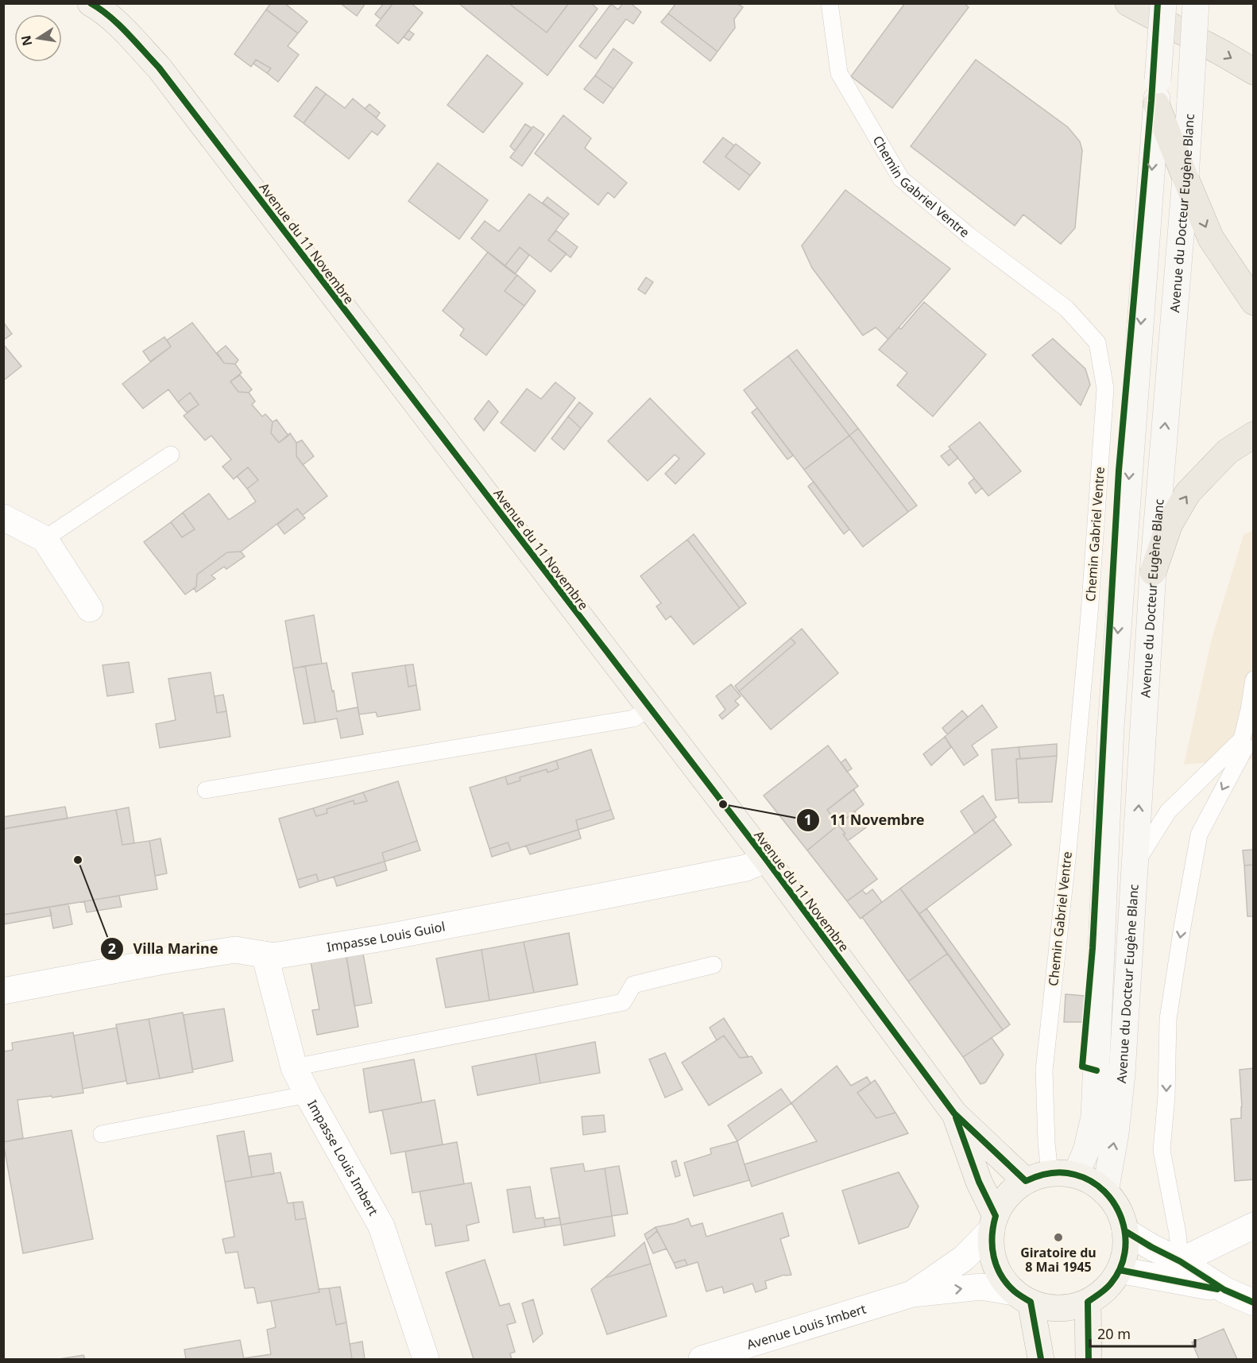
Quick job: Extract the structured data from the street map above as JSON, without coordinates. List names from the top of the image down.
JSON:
{
  "streets": {
    "main road": ["Avenue du Docteur Eugène Blanc", "Avenue du 11 Novembre"],
    "street": ["Impasse Louis Guiol", "Impasse Louis Imbert", "Avenue Louis Imbert"],
    "lane": ["Chemin Gabriel Ventre"]
  },
  "crossings": [
    ["Chemin Gabriel Ventre", "Avenue du Docteur Eugène Blanc"],
    ["Chemin Gabriel Ventre", "Avenue du 11 Novembre"],
    ["Chemin Gabriel Ventre", "Avenue Louis Imbert"],
    ["Avenue du Docteur Eugène Blanc", "Avenue du 11 Novembre"],
    ["Avenue du Docteur Eugène Blanc", "Avenue Louis Imbert"],
    ["Avenue du 11 Novembre", "Impasse Louis Guiol"],
    ["Avenue du 11 Novembre", "Avenue Louis Imbert"],
    ["Impasse Louis Guiol", "Impasse Louis Imbert"]
  ],
  "places": ["11 Novembre", "Villa Marine", "Giratoire du 8 Mai 1945"],
  "scale_bar": "20 m",
  "north": "left"
}
